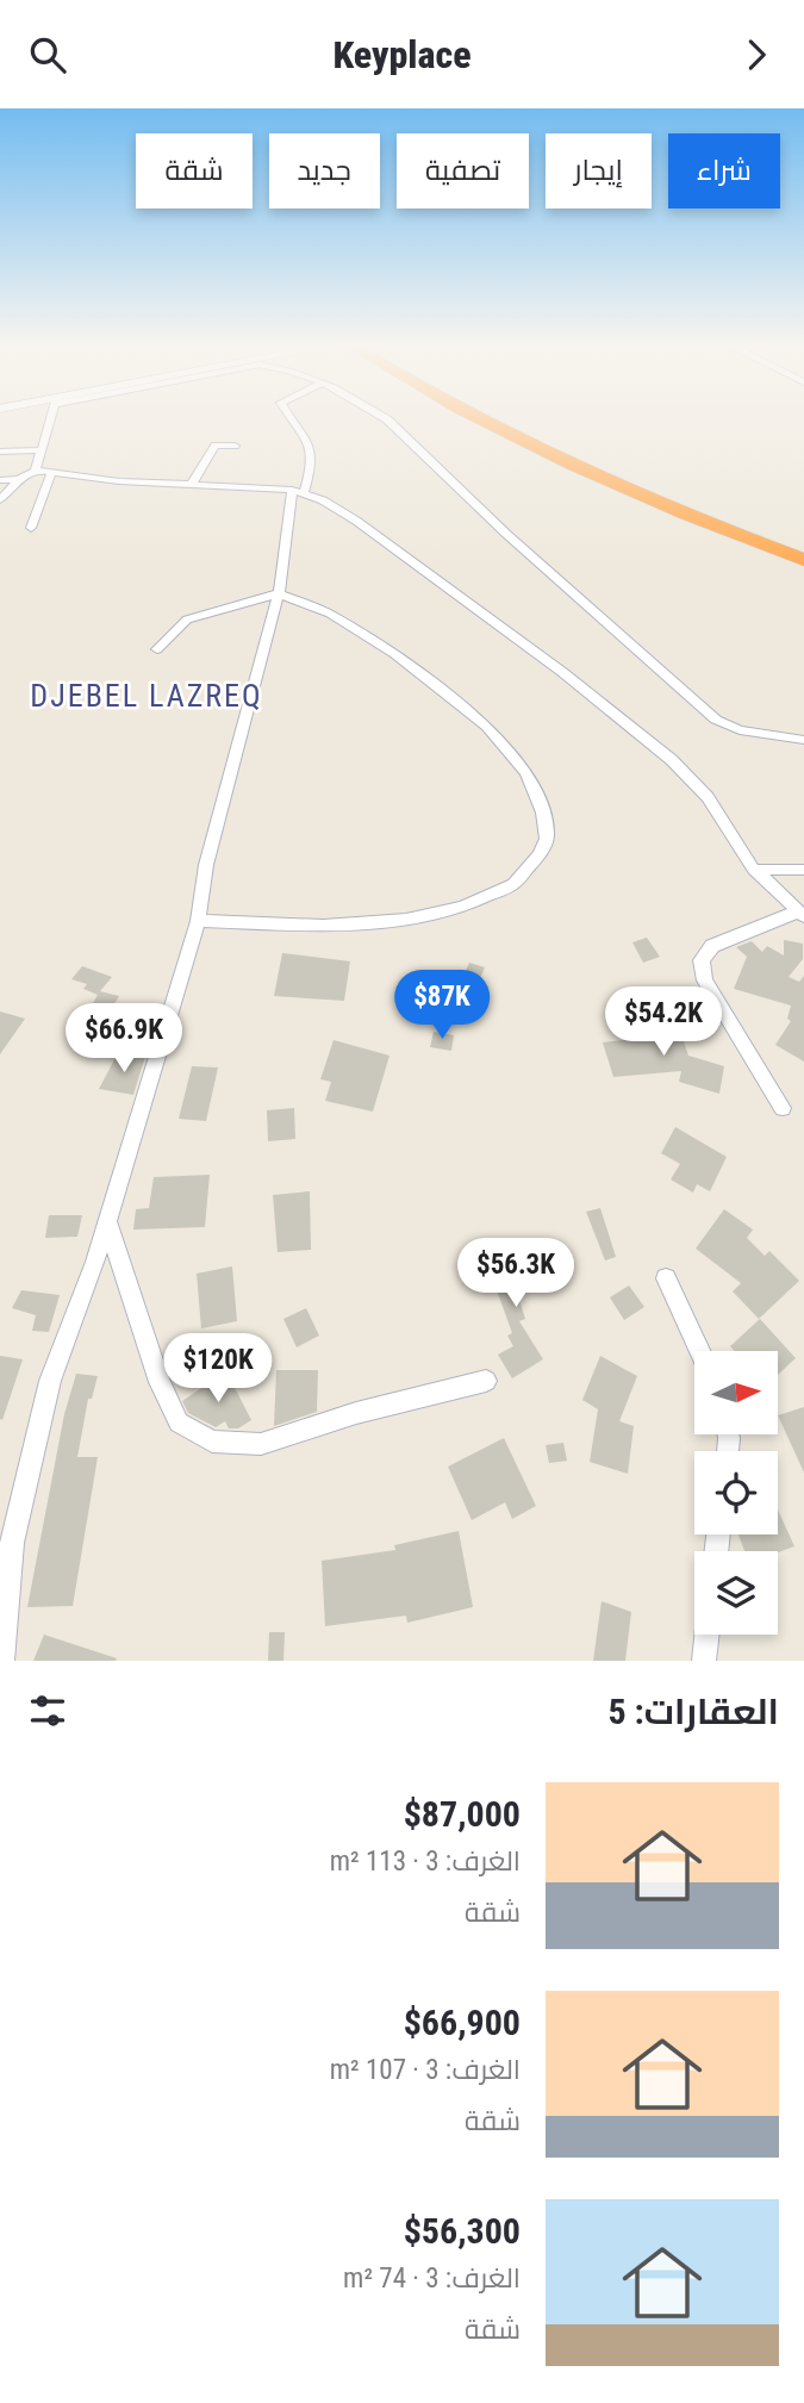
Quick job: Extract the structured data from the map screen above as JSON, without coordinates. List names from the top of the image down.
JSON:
{
  "districts": ["DJEBEL LAZREQ"],
  "north": "right",
  "page": {
    "header": "Keyplace",
    "chip": [
      "شراء",
      "إيجار",
      "تصفية",
      "جديد",
      "شقة"
    ],
    "price": [
      "$87K",
      "$54.2K",
      "$66.9K",
      "$56.3K",
      "$120K"
    ],
    "heading": "العقارات: 5",
    "list": [
      {
        "name": "$87,000",
        "note": "الغرف: 3 · 113 m² · شقة"
      },
      {
        "name": "$66,900",
        "note": "الغرف: 3 · 107 m² · شقة"
      },
      {
        "name": "$56,300",
        "note": "الغرف: 3 · 74 m² · شقة"
      }
    ]
  }
}
